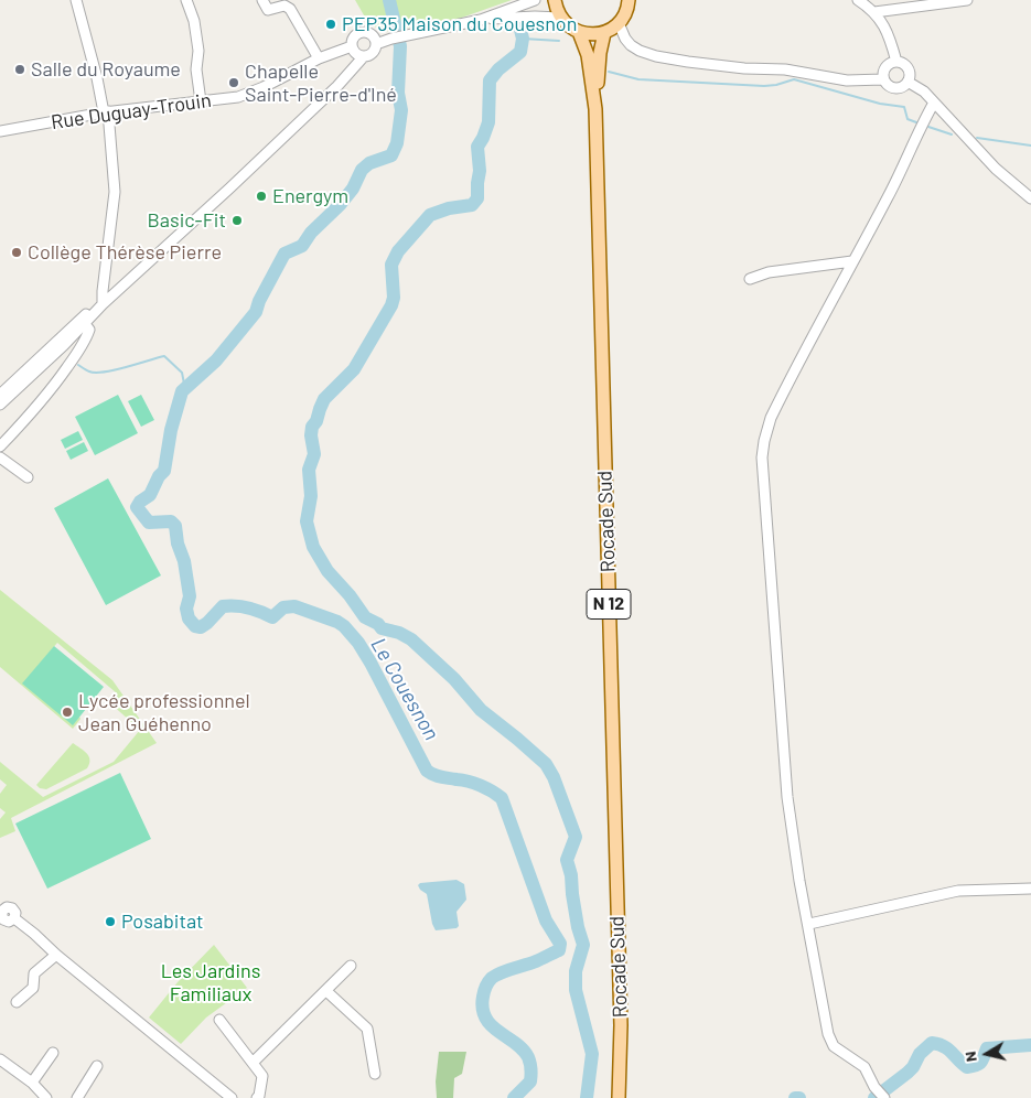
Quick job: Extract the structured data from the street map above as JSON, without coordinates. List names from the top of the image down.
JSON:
{
  "streets": {
    "main road": ["Rocade Sud", "N 12"],
    "street": ["Rue Duguay-Trouin"]
  },
  "water": ["Le Couesnon"],
  "parks": ["Les Jardins Familiaux"],
  "places": [
    "PEP35 Maison du Couesnon",
    "Salle du Royaume",
    "Chapelle Saint-Pierre-d'Iné",
    "Energym",
    "Basic-Fit",
    "Collège Thérèse Pierre",
    "Lycée professionnel Jean Guéhenno",
    "Posabitat"
  ],
  "north": "left"
}
